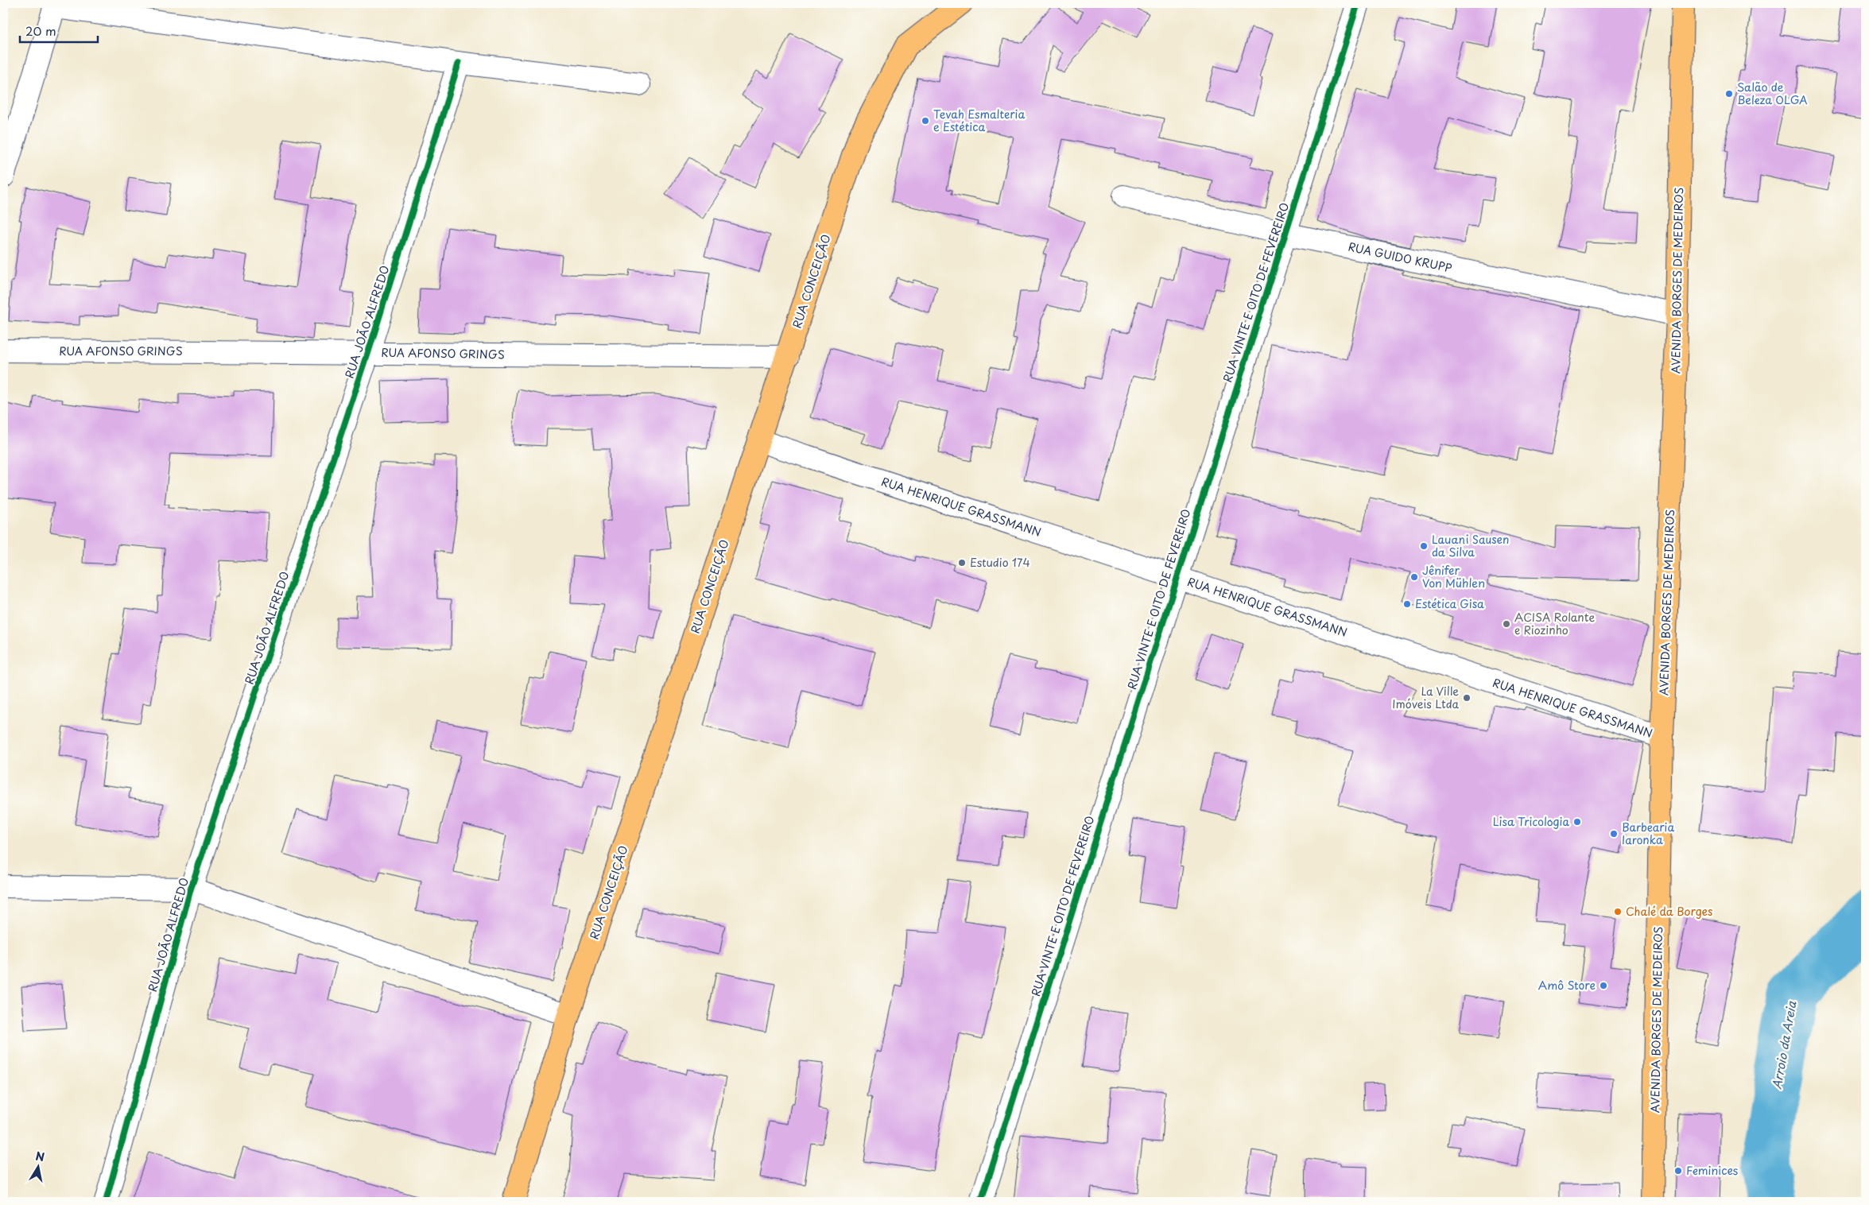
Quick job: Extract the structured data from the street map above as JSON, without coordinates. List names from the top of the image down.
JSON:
{
  "streets": {
    "main road": ["AVENIDA BORGES DE MEDEIROS", "RUA CONCEIÇÃO"],
    "street": [
      "RUA GUIDO KRUPP",
      "RUA VINTE E OITO DE FEVEREIRO",
      "RUA JOÃO ALFREDO",
      "RUA AFONSO GRINGS",
      "RUA HENRIQUE GRASSMANN"
    ]
  },
  "crossings": [
    ["RUA GUIDO KRUPP", "AVENIDA BORGES DE MEDEIROS"],
    ["RUA GUIDO KRUPP", "RUA VINTE E OITO DE FEVEREIRO"],
    ["AVENIDA BORGES DE MEDEIROS", "RUA HENRIQUE GRASSMANN"],
    ["RUA CONCEIÇÃO", "RUA AFONSO GRINGS"],
    ["RUA CONCEIÇÃO", "RUA HENRIQUE GRASSMANN"],
    ["RUA VINTE E OITO DE FEVEREIRO", "RUA HENRIQUE GRASSMANN"],
    ["RUA JOÃO ALFREDO", "RUA AFONSO GRINGS"]
  ],
  "water": ["Arroio da Areia"],
  "places": [
    "Salão de Beleza OLGA",
    "Tevah Esmalteria e Estética",
    "Lauani Sausen da Silva",
    "Estudio 174",
    "Jênifer Von Mühlen",
    "Estética Gisa",
    "ACISA Rolante e Riozinho",
    "La Ville Imóveis Ltda",
    "Lisa Tricologia",
    "Barbearia Iaronka",
    "Chalé da Borges",
    "Amô Store",
    "Feminices"
  ],
  "scale_bar": "20 m",
  "north": "top"
}
